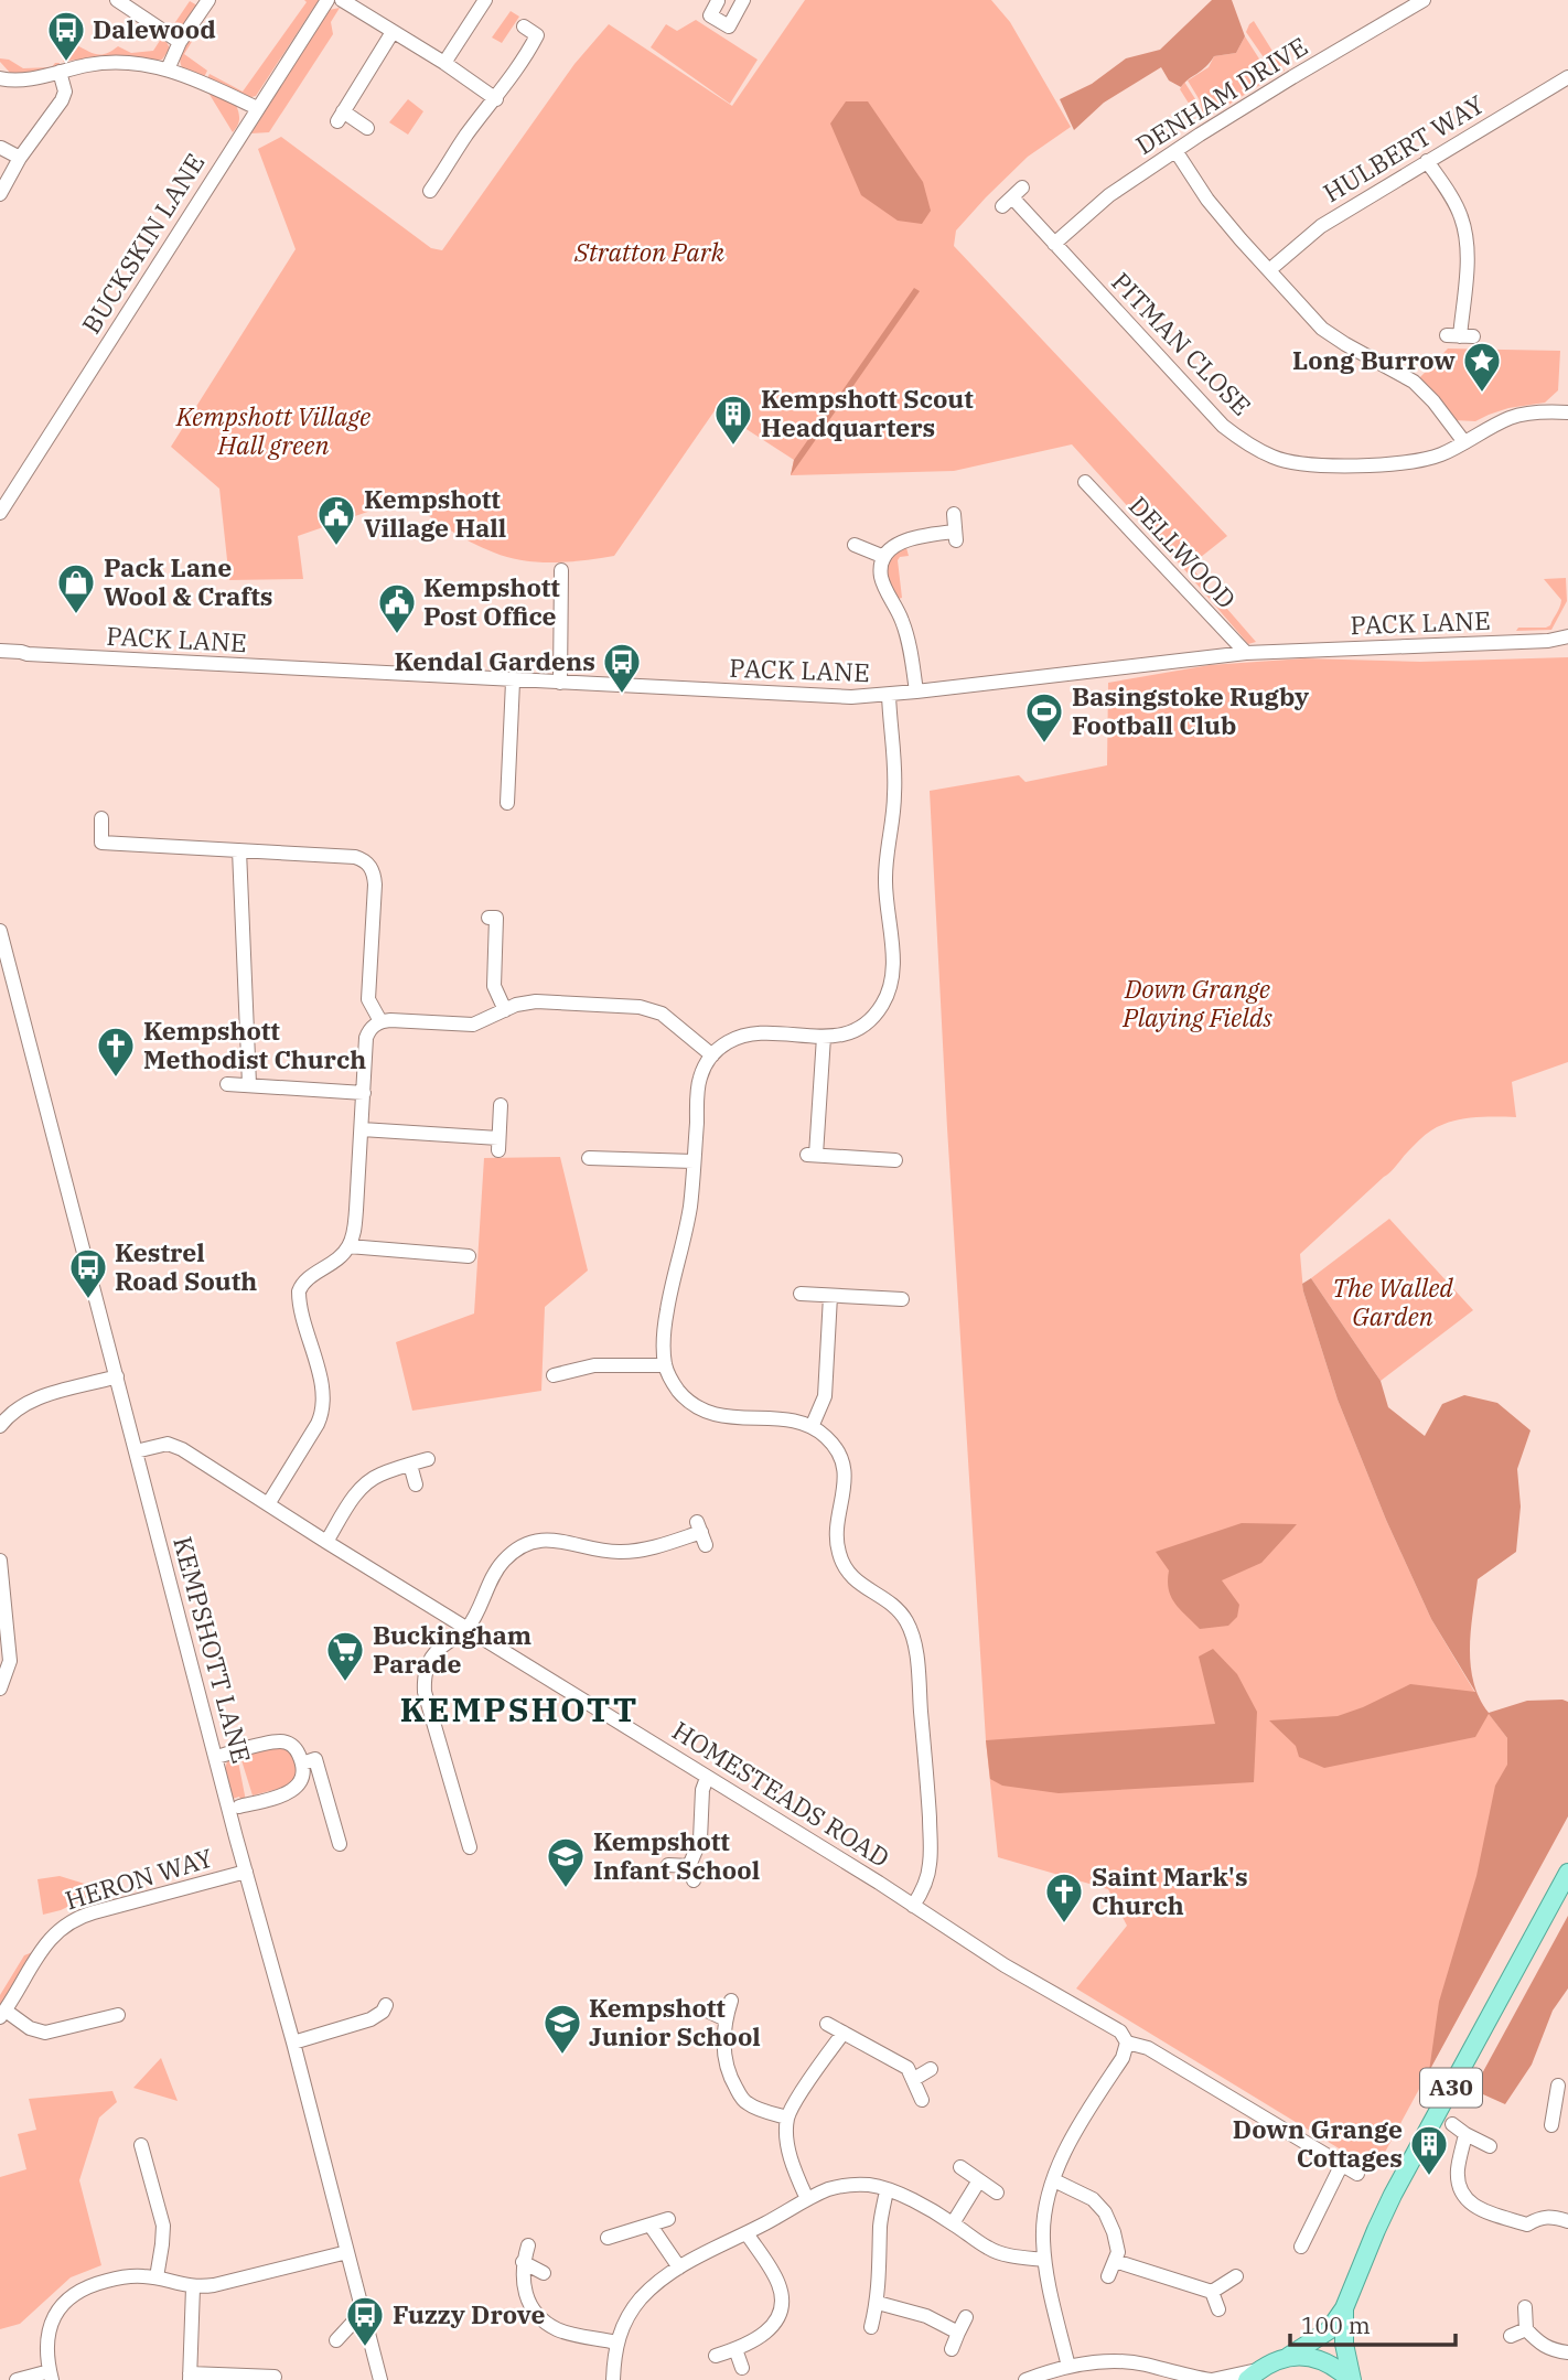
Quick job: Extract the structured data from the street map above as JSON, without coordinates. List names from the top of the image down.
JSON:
{
  "streets": {
    "main road": ["A30"],
    "street": [
      "DENHAM DRIVE",
      "HULBERT WAY",
      "BUCKSKIN LANE",
      "PITMAN CLOSE",
      "DELLWOOD",
      "PACK LANE",
      "KEMPSHOTT LANE",
      "HOMESTEADS ROAD",
      "HERON WAY"
    ]
  },
  "crossings": [
    ["DENHAM DRIVE", "PITMAN CLOSE"],
    ["DELLWOOD", "PACK LANE"],
    ["KEMPSHOTT LANE", "HOMESTEADS ROAD"],
    ["KEMPSHOTT LANE", "HERON WAY"]
  ],
  "districts": ["KEMPSHOTT"],
  "parks": [
    "Stratton Park",
    "Kempshott Village Hall green",
    "Down Grange Playing Fields",
    "The Walled Garden"
  ],
  "places": {
    "bus stop": [
      "Dalewood",
      "Kendal Gardens",
      "Kestrel Road South",
      "Fuzzy Drove"
    ],
    "place": ["Long Burrow"],
    "building": ["Kempshott Scout Headquarters", "Down Grange Cottages"],
    "public building": ["Kempshott Village Hall", "Kempshott Post Office"],
    "shop": ["Pack Lane Wool & Crafts"],
    "sports": ["Basingstoke Rugby Football Club"],
    "church": ["Kempshott Methodist Church", "Saint Mark's Church"],
    "supermarket": ["Buckingham Parade"],
    "school or university": ["Kempshott Infant School", "Kempshott Junior School"]
  },
  "scale_bar": "100 m"
}
